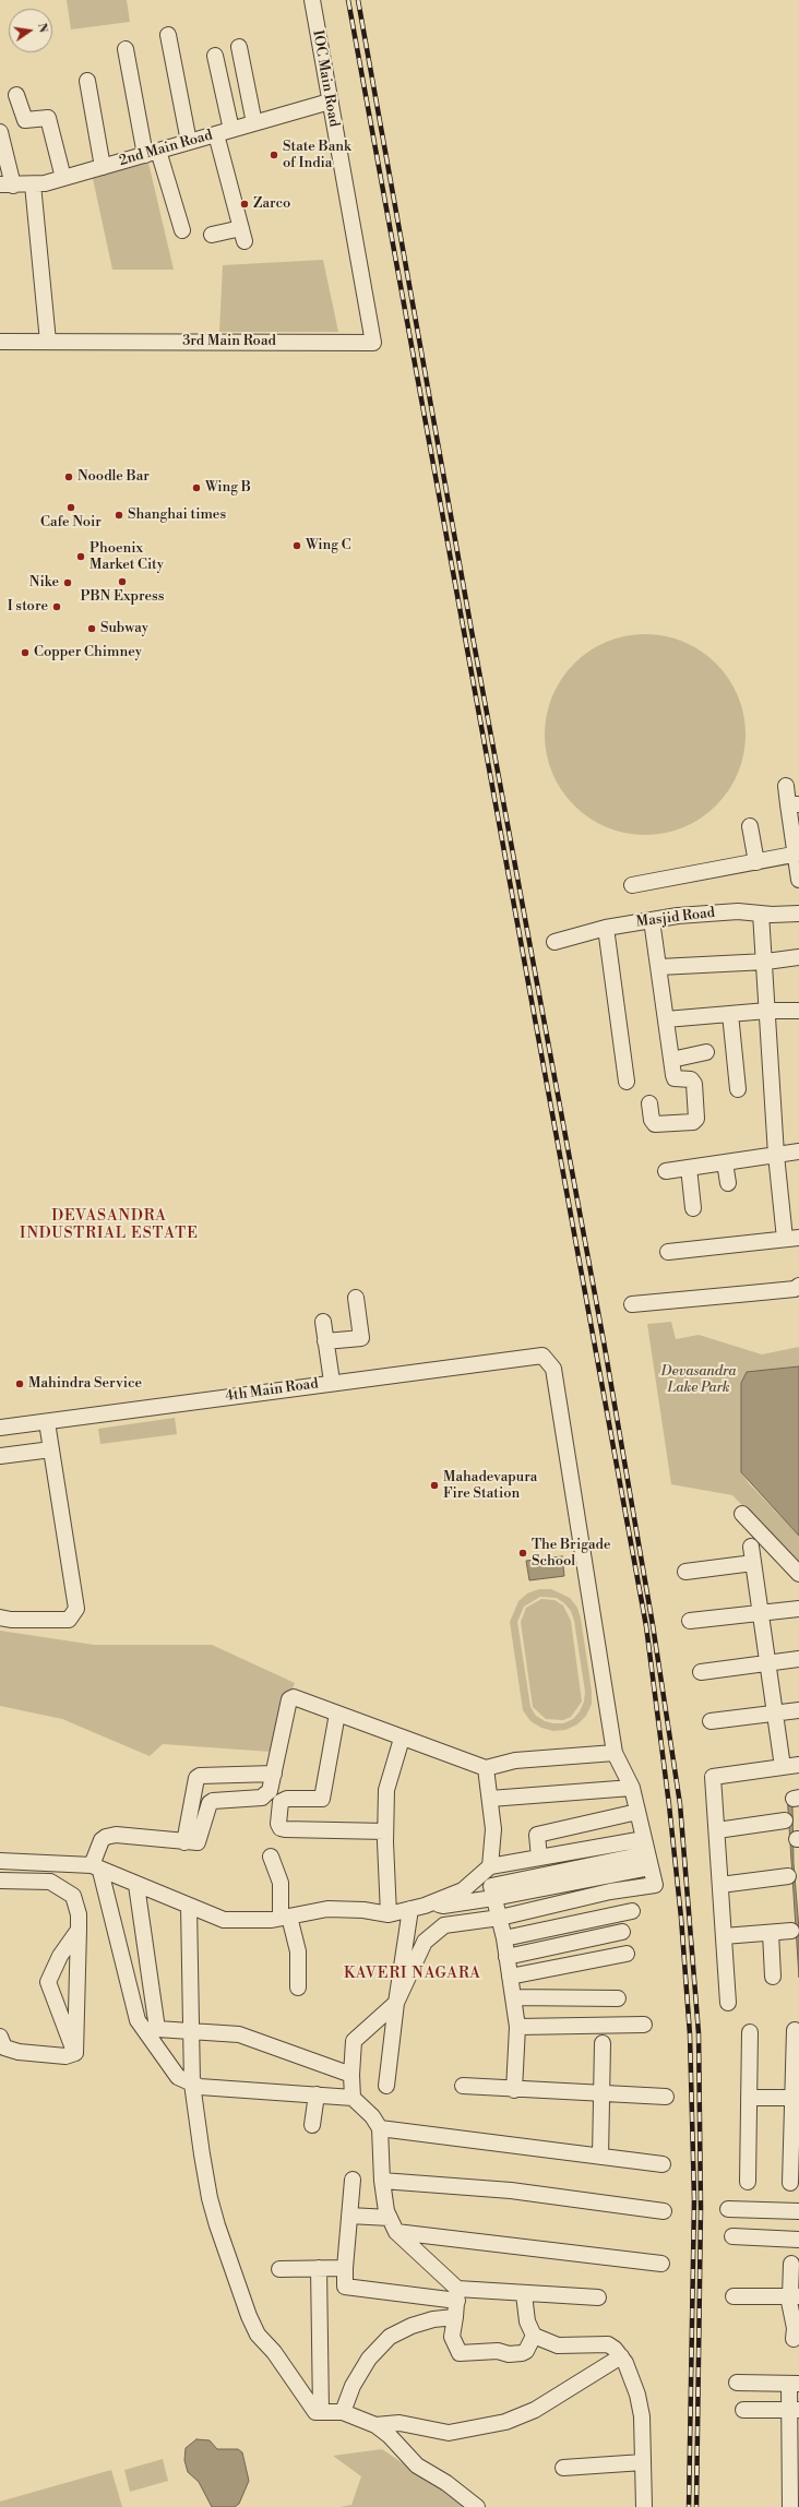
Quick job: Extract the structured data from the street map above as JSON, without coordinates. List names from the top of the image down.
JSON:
{
  "streets": {
    "street": [
      "IOC Main Road",
      "2nd Main Road",
      "3rd Main Road",
      "Masjid Road",
      "4th Main Road"
    ]
  },
  "crossings": [
    ["IOC Main Road", "2nd Main Road"],
    ["IOC Main Road", "3rd Main Road"]
  ],
  "districts": ["DEVASANDRA INDUSTRIAL ESTATE", "KAVERI NAGARA"],
  "parks": ["Devasandra Lake Park"],
  "places": [
    "State Bank of India",
    "Zarco",
    "Noodle Bar",
    "Wing B",
    "Cafe Noir",
    "Shanghai times",
    "Wing C",
    "Phoenix Market City",
    "PBN Express",
    "Nike",
    "I store",
    "Subway",
    "Copper Chimney",
    "Mahindra Service",
    "Mahadevapura Fire Station",
    "The Brigade School"
  ],
  "north": "right"
}
